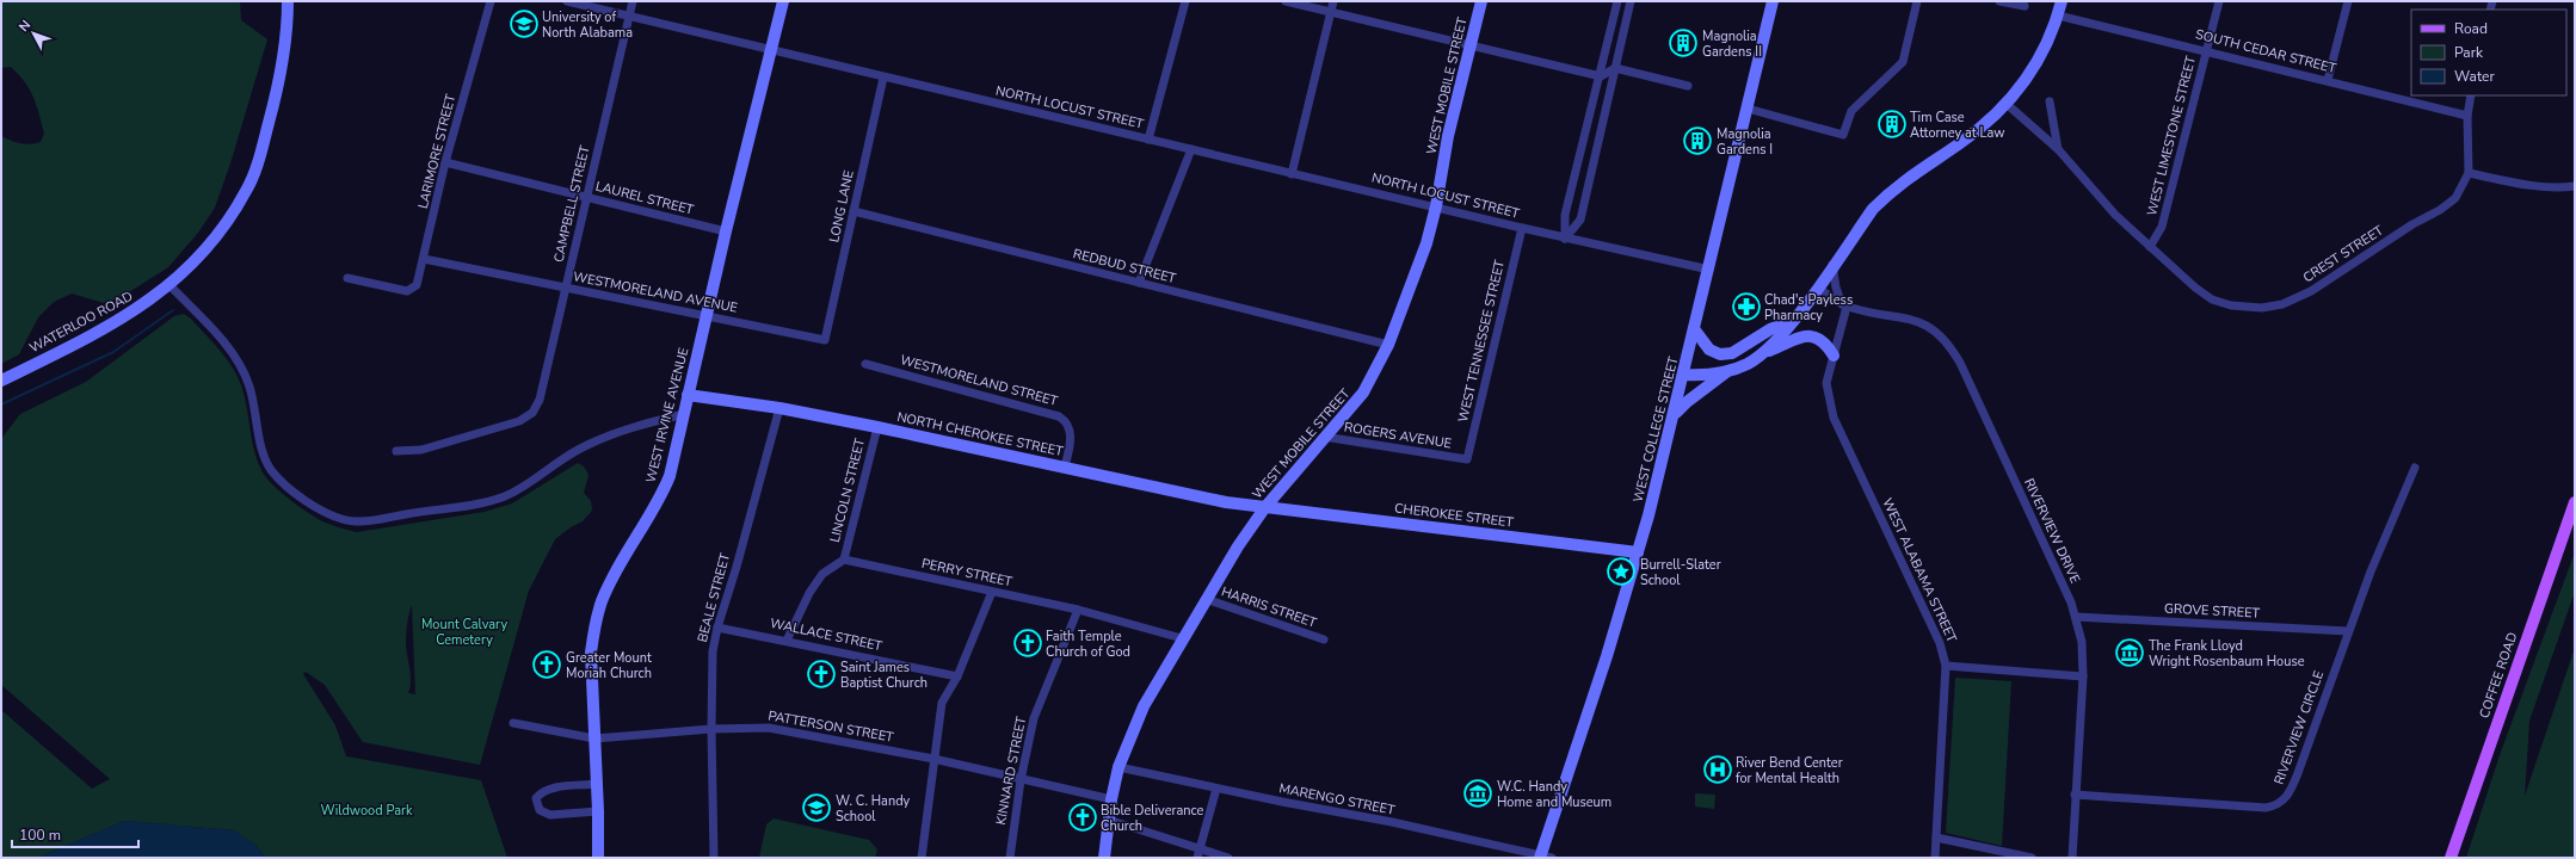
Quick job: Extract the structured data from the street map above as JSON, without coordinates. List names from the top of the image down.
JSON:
{
  "streets": {
    "main road": ["COFFEE ROAD"],
    "street": [
      "SOUTH CEDAR STREET",
      "WEST MOBILE STREET",
      "NORTH LOCUST STREET",
      "WEST LIMESTONE STREET",
      "LARIMORE STREET",
      "LAUREL STREET",
      "CAMPBELL STREET",
      "LONG LANE",
      "CREST STREET",
      "REDBUD STREET",
      "WESTMORELAND AVENUE",
      "WATERLOO ROAD",
      "WEST TENNESSEE STREET",
      "WESTMORELAND STREET",
      "WEST IRVINE AVENUE",
      "WEST COLLEGE STREET",
      "NORTH CHEROKEE STREET",
      "ROGERS AVENUE",
      "LINCOLN STREET",
      "CHEROKEE STREET",
      "RIVERVIEW DRIVE",
      "WEST ALABAMA STREET",
      "PERRY STREET",
      "BEALE STREET",
      "HARRIS STREET",
      "GROVE STREET",
      "WALLACE STREET",
      "PATTERSON STREET",
      "RIVERVIEW CIRCLE",
      "KINNARD STREET",
      "MARENGO STREET"
    ]
  },
  "crossings": [
    ["SOUTH CEDAR STREET", "WEST LIMESTONE STREET"],
    ["WEST MOBILE STREET", "NORTH LOCUST STREET"],
    ["WEST MOBILE STREET", "REDBUD STREET"],
    ["WEST MOBILE STREET", "NORTH CHEROKEE STREET"],
    ["WEST MOBILE STREET", "ROGERS AVENUE"],
    ["WEST MOBILE STREET", "CHEROKEE STREET"],
    ["WEST MOBILE STREET", "PERRY STREET"],
    ["WEST MOBILE STREET", "HARRIS STREET"],
    ["WEST MOBILE STREET", "PATTERSON STREET"],
    ["WEST MOBILE STREET", "MARENGO STREET"],
    ["NORTH LOCUST STREET", "CAMPBELL STREET"],
    ["NORTH LOCUST STREET", "LONG LANE"],
    ["NORTH LOCUST STREET", "WEST TENNESSEE STREET"],
    ["NORTH LOCUST STREET", "WEST IRVINE AVENUE"],
    ["NORTH LOCUST STREET", "WEST COLLEGE STREET"],
    ["WEST LIMESTONE STREET", "CREST STREET"],
    ["LARIMORE STREET", "LAUREL STREET"],
    ["LARIMORE STREET", "WESTMORELAND AVENUE"],
    ["LAUREL STREET", "CAMPBELL STREET"],
    ["LAUREL STREET", "WEST IRVINE AVENUE"],
    ["CAMPBELL STREET", "WESTMORELAND AVENUE"],
    ["LONG LANE", "REDBUD STREET"],
    ["LONG LANE", "WESTMORELAND AVENUE"],
    ["WESTMORELAND AVENUE", "WEST IRVINE AVENUE"],
    ["WEST TENNESSEE STREET", "ROGERS AVENUE"],
    ["WESTMORELAND STREET", "NORTH CHEROKEE STREET"],
    ["WEST IRVINE AVENUE", "NORTH CHEROKEE STREET"],
    ["WEST IRVINE AVENUE", "PATTERSON STREET"],
    ["WEST COLLEGE STREET", "CHEROKEE STREET"],
    ["WEST COLLEGE STREET", "MARENGO STREET"],
    ["NORTH CHEROKEE STREET", "LINCOLN STREET"],
    ["NORTH CHEROKEE STREET", "CHEROKEE STREET"],
    ["NORTH CHEROKEE STREET", "BEALE STREET"],
    ["LINCOLN STREET", "PERRY STREET"],
    ["RIVERVIEW DRIVE", "WEST ALABAMA STREET"],
    ["RIVERVIEW DRIVE", "GROVE STREET"],
    ["RIVERVIEW DRIVE", "RIVERVIEW CIRCLE"],
    ["PERRY STREET", "KINNARD STREET"],
    ["BEALE STREET", "WALLACE STREET"],
    ["BEALE STREET", "PATTERSON STREET"],
    ["GROVE STREET", "RIVERVIEW CIRCLE"],
    ["PATTERSON STREET", "KINNARD STREET"]
  ],
  "parks": ["Mount Calvary Cemetery", "Wildwood Park"],
  "places": {
    "school or university": ["University of North Alabama", "W. C. Handy School"],
    "building": ["Magnolia Gardens II", "Tim Case Attorney at Law", "Magnolia Gardens I"],
    "pharmacy": ["Chad's Payless Pharmacy"],
    "place": ["Burrell-Slater School"],
    "church": [
      "Faith Temple Church of God",
      "Greater Mount Moriah Church",
      "Saint James Baptist Church",
      "Bible Deliverance Church"
    ],
    "museum": ["The Frank Lloyd Wright Rosenbaum House", "W.C. Handy Home and Museum"],
    "hospital": ["River Bend Center for Mental Health"]
  },
  "legend": ["Road", "Park", "Water"],
  "scale_bar": "100 m",
  "north": "top left"
}
